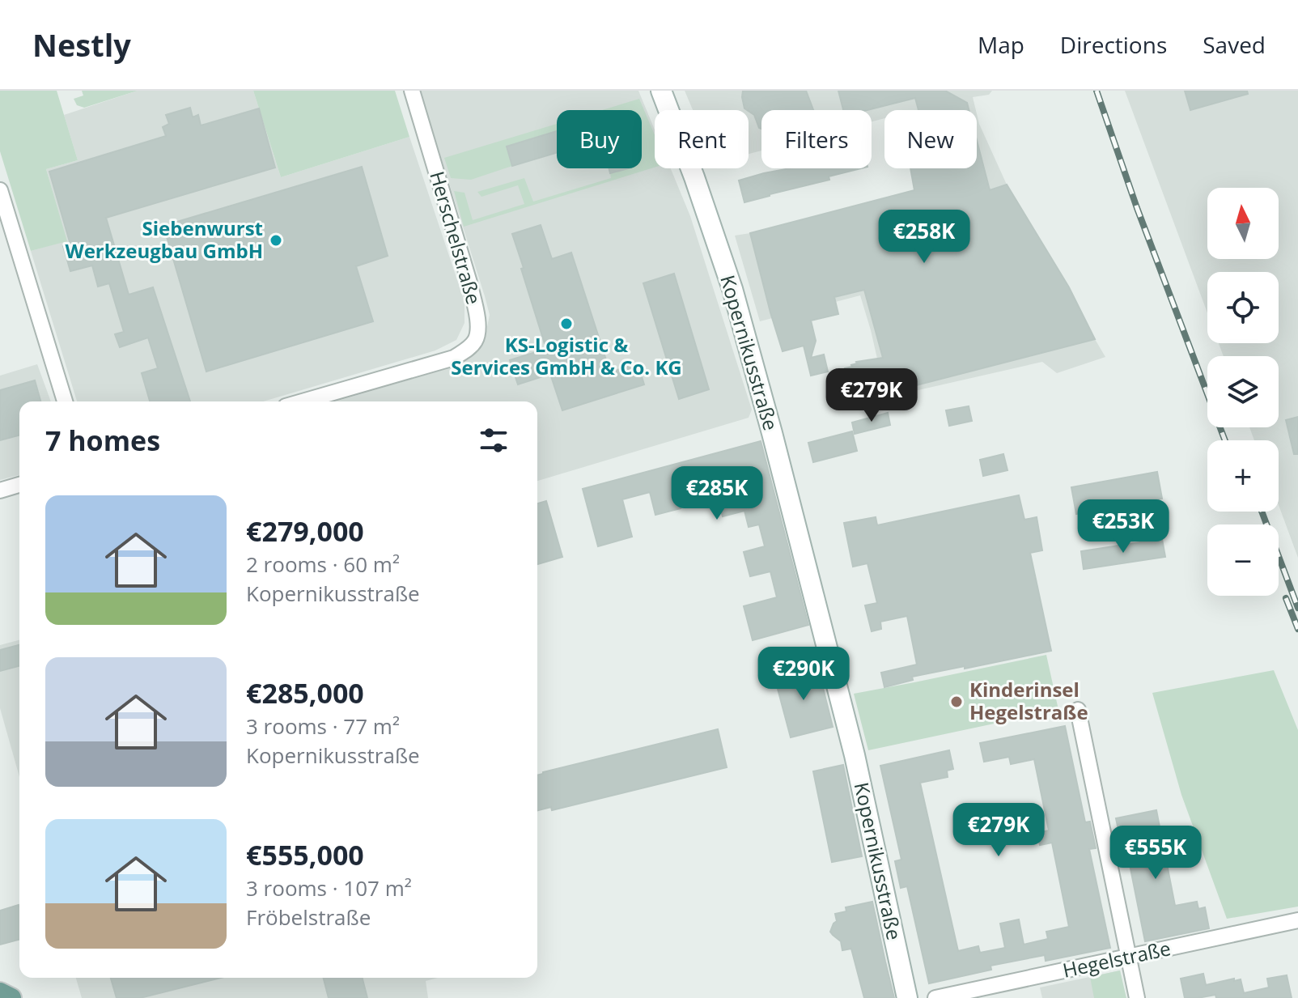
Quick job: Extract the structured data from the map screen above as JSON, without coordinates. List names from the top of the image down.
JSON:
{
  "streets": {
    "street": ["Herschelstraße", "Kopernikusstraße", "Hegelstraße"]
  },
  "places": ["Siebenwurst Werkzeugbau GmbH", "KS-Logistic & Services GmbH & Co. KG", "Kinderinsel Hegelstraße"],
  "north": "top",
  "page": {
    "header": "Nestly",
    "nav": ["Map", "Directions", "Saved"],
    "chip": [
      "Buy",
      "Rent",
      "Filters",
      "New"
    ],
    "map_buttons": ["+", "−"],
    "price": [
      "€258K",
      "€279K",
      "€285K",
      "€253K",
      "€290K",
      "€279K",
      "€555K"
    ],
    "heading": "7 homes",
    "list": [
      {
        "name": "€279,000",
        "note": "2 rooms · 60 m² · Kopernikusstraße"
      },
      {
        "name": "€285,000",
        "note": "3 rooms · 77 m² · Kopernikusstraße"
      },
      {
        "name": "€555,000",
        "note": "3 rooms · 107 m² · Fröbelstraße"
      }
    ]
  }
}
